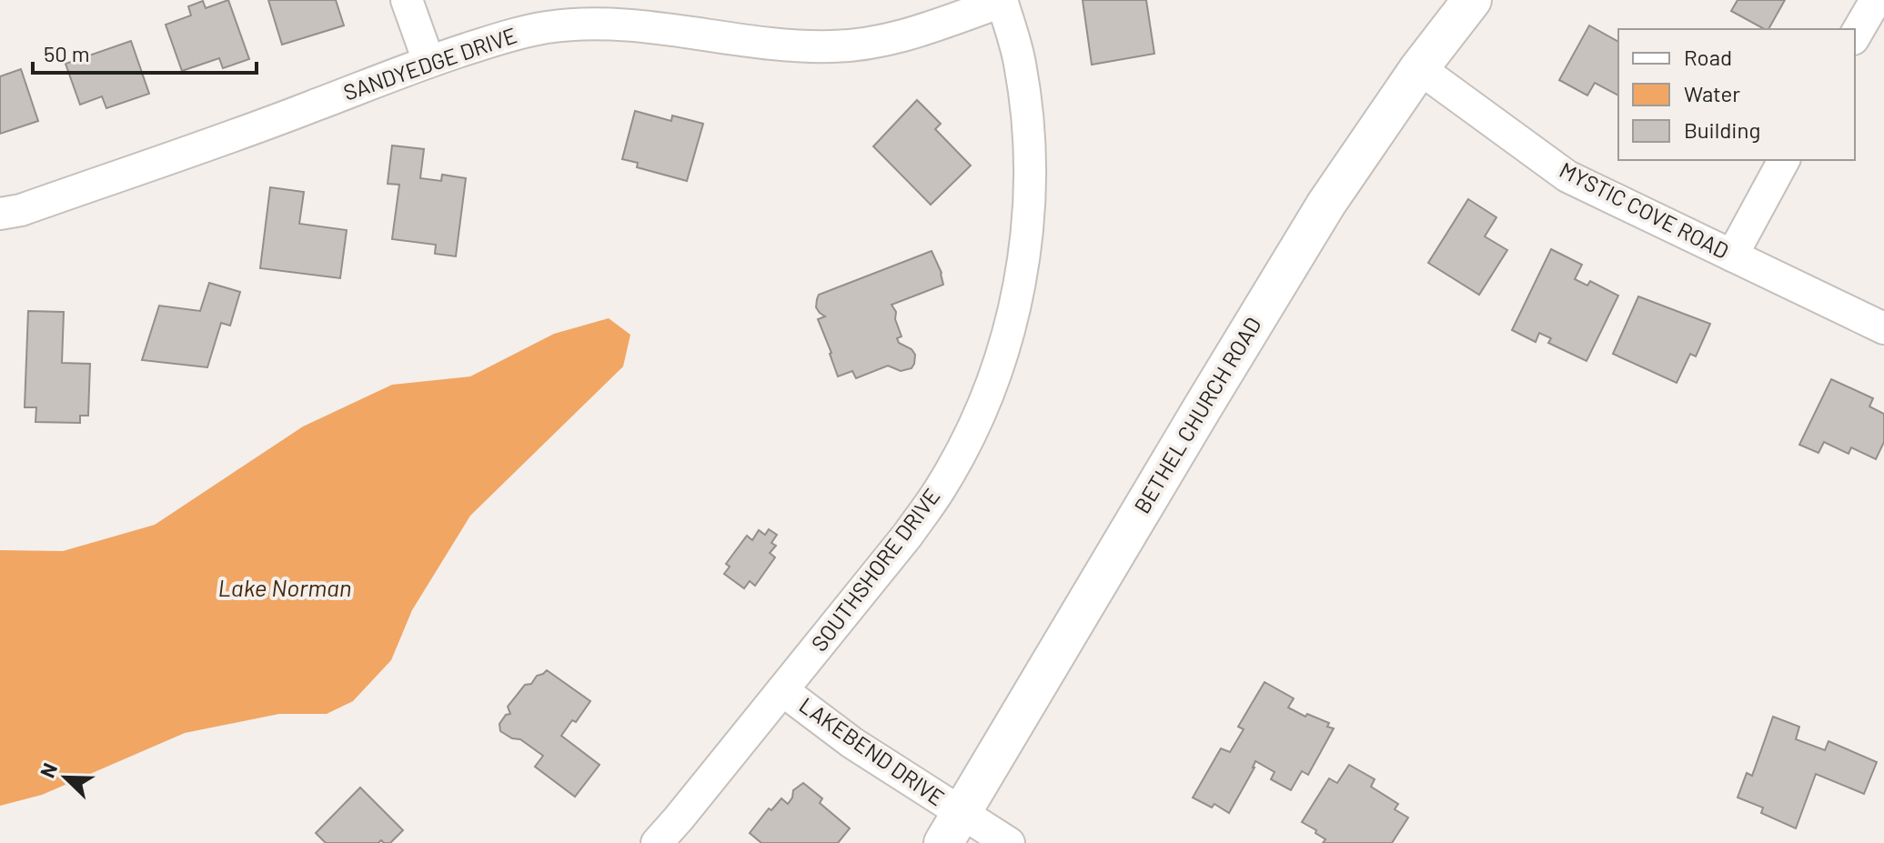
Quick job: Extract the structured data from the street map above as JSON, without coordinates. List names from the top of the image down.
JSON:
{
  "streets": {
    "street": [
      "SANDYEDGE DRIVE",
      "MYSTIC COVE ROAD",
      "BETHEL CHURCH ROAD",
      "SOUTHSHORE DRIVE",
      "LAKEBEND DRIVE"
    ]
  },
  "crossings": [
    ["SANDYEDGE DRIVE", "SOUTHSHORE DRIVE"],
    ["MYSTIC COVE ROAD", "BETHEL CHURCH ROAD"],
    ["BETHEL CHURCH ROAD", "LAKEBEND DRIVE"],
    ["SOUTHSHORE DRIVE", "LAKEBEND DRIVE"]
  ],
  "water": ["Lake Norman"],
  "legend": ["Road", "Water", "Building"],
  "scale_bar": "50 m",
  "north": "top left"
}
